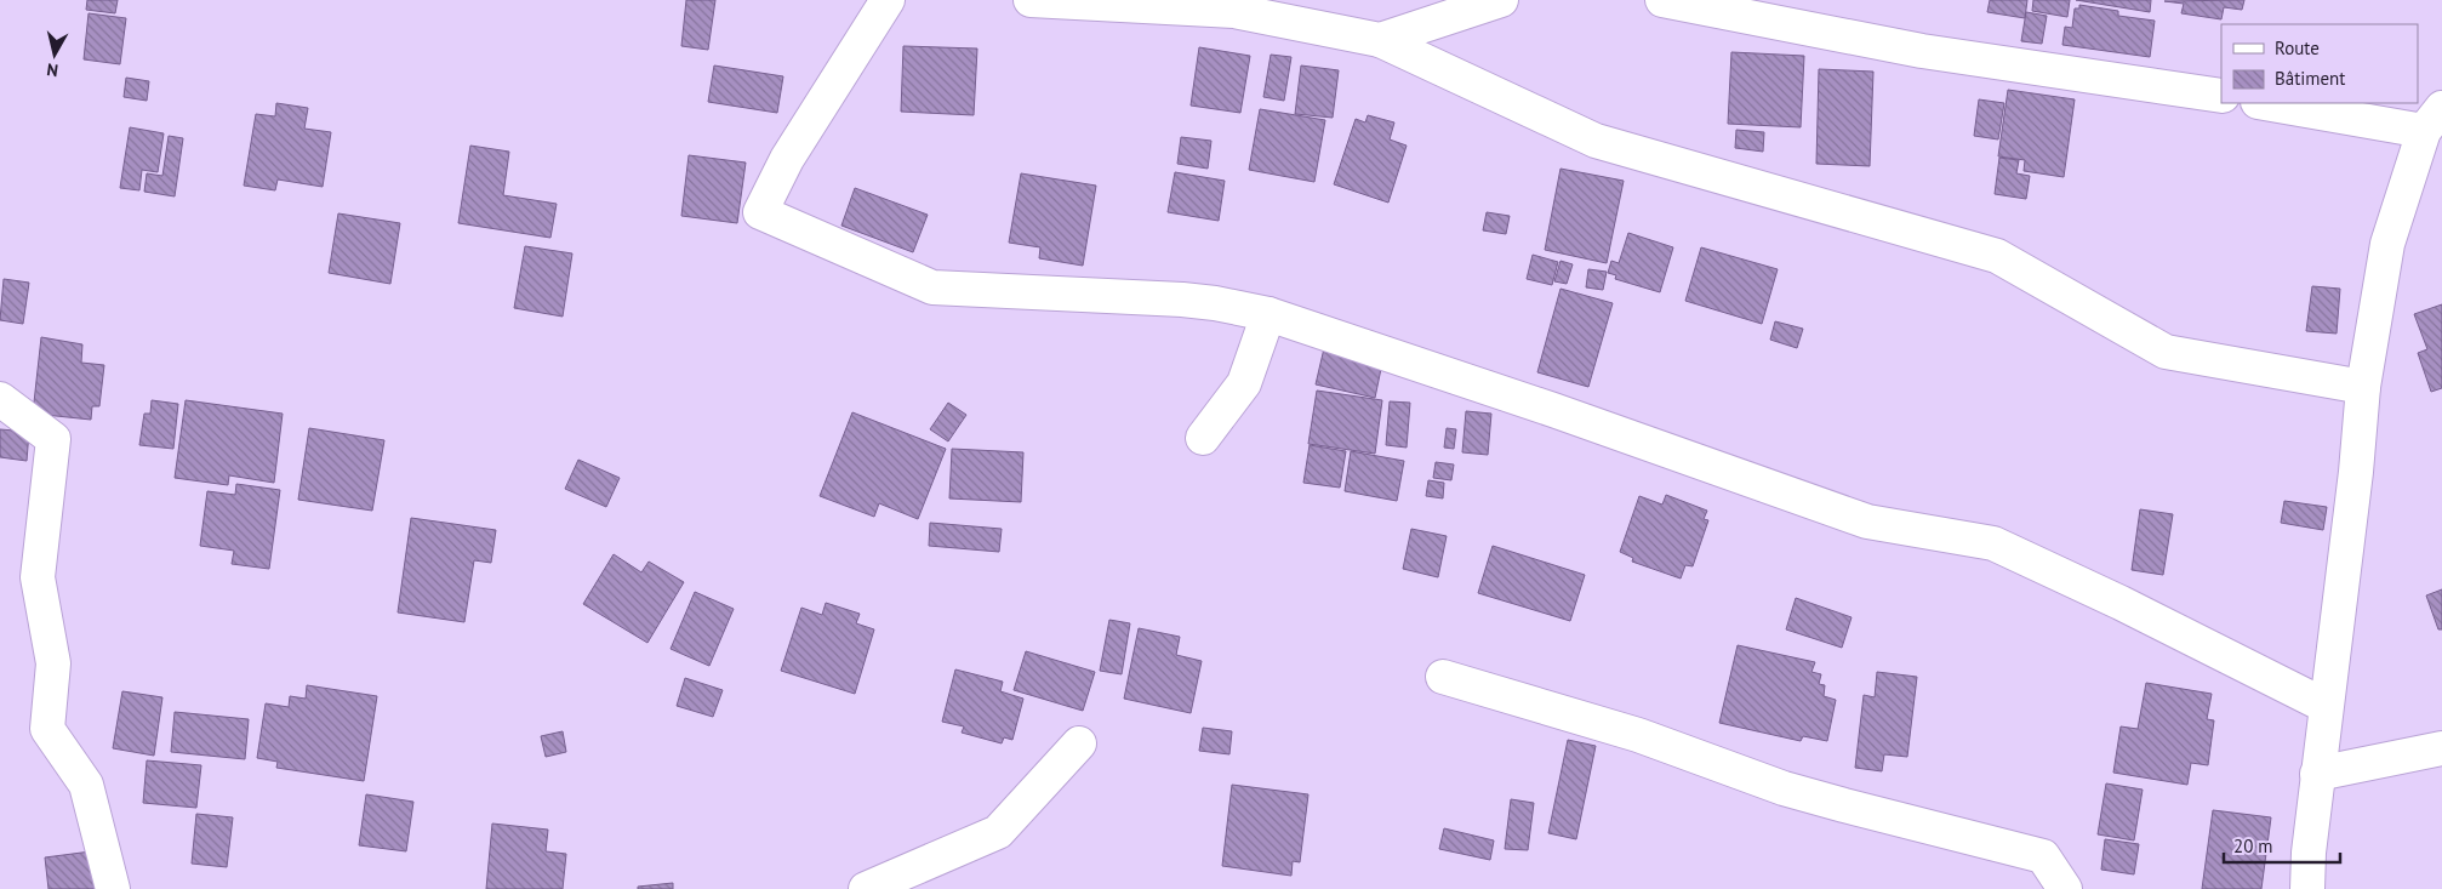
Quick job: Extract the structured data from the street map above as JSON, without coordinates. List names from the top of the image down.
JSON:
{
  "legend": ["Route", "Bâtiment"],
  "scale_bar": "20 m",
  "north": "bottom"
}
